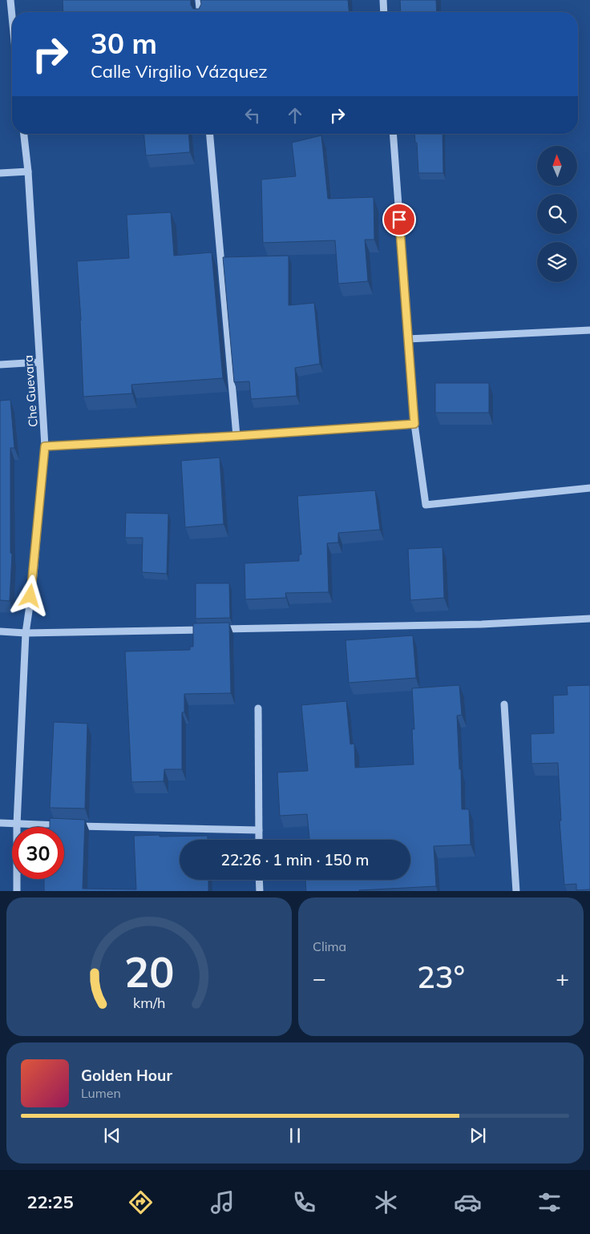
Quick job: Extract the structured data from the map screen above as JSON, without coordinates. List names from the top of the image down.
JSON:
{
  "streets": {
    "street": ["Che Guevara"]
  },
  "north": "top",
  "page": {
    "turn": ["30 m", "Calle Virgilio Vázquez"],
    "limit": "30",
    "trip": "22:26 · 1 min · 150 m",
    "tile": "Clima",
    "heat": ["−", "23°", "+"],
    "song": ["Golden Hour", "Lumen"],
    "tabs": "22:25",
    "gauge": ["20", "km/h"]
  }
}
